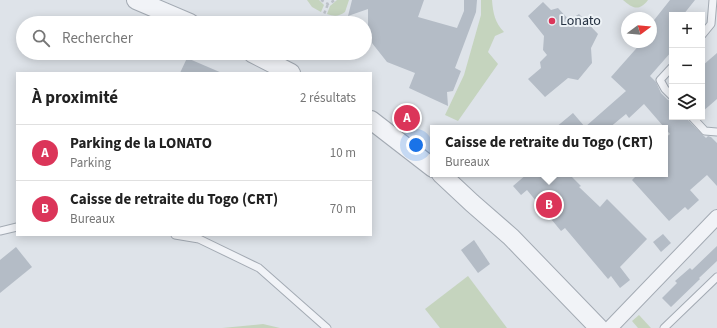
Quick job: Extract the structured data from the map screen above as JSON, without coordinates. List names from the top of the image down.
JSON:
{
  "places": ["Lonato"],
  "north": "right",
  "page": {
    "map_buttons": ["+", "−"],
    "search": "Rechercher",
    "heading": ["À proximité", "2 résultats"],
    "pins": ["A", "B"],
    "list": [
      {
        "mark": "A",
        "name": "Parking de la LONATO",
        "note": "Parking",
        "value": "10 m"
      },
      {
        "mark": "B",
        "name": "Caisse de retraite du Togo (CRT)",
        "note": "Bureaux",
        "value": "70 m"
      }
    ],
    "popup": ["Caisse de retraite du Togo (CRT)", "Bureaux"]
  }
}
